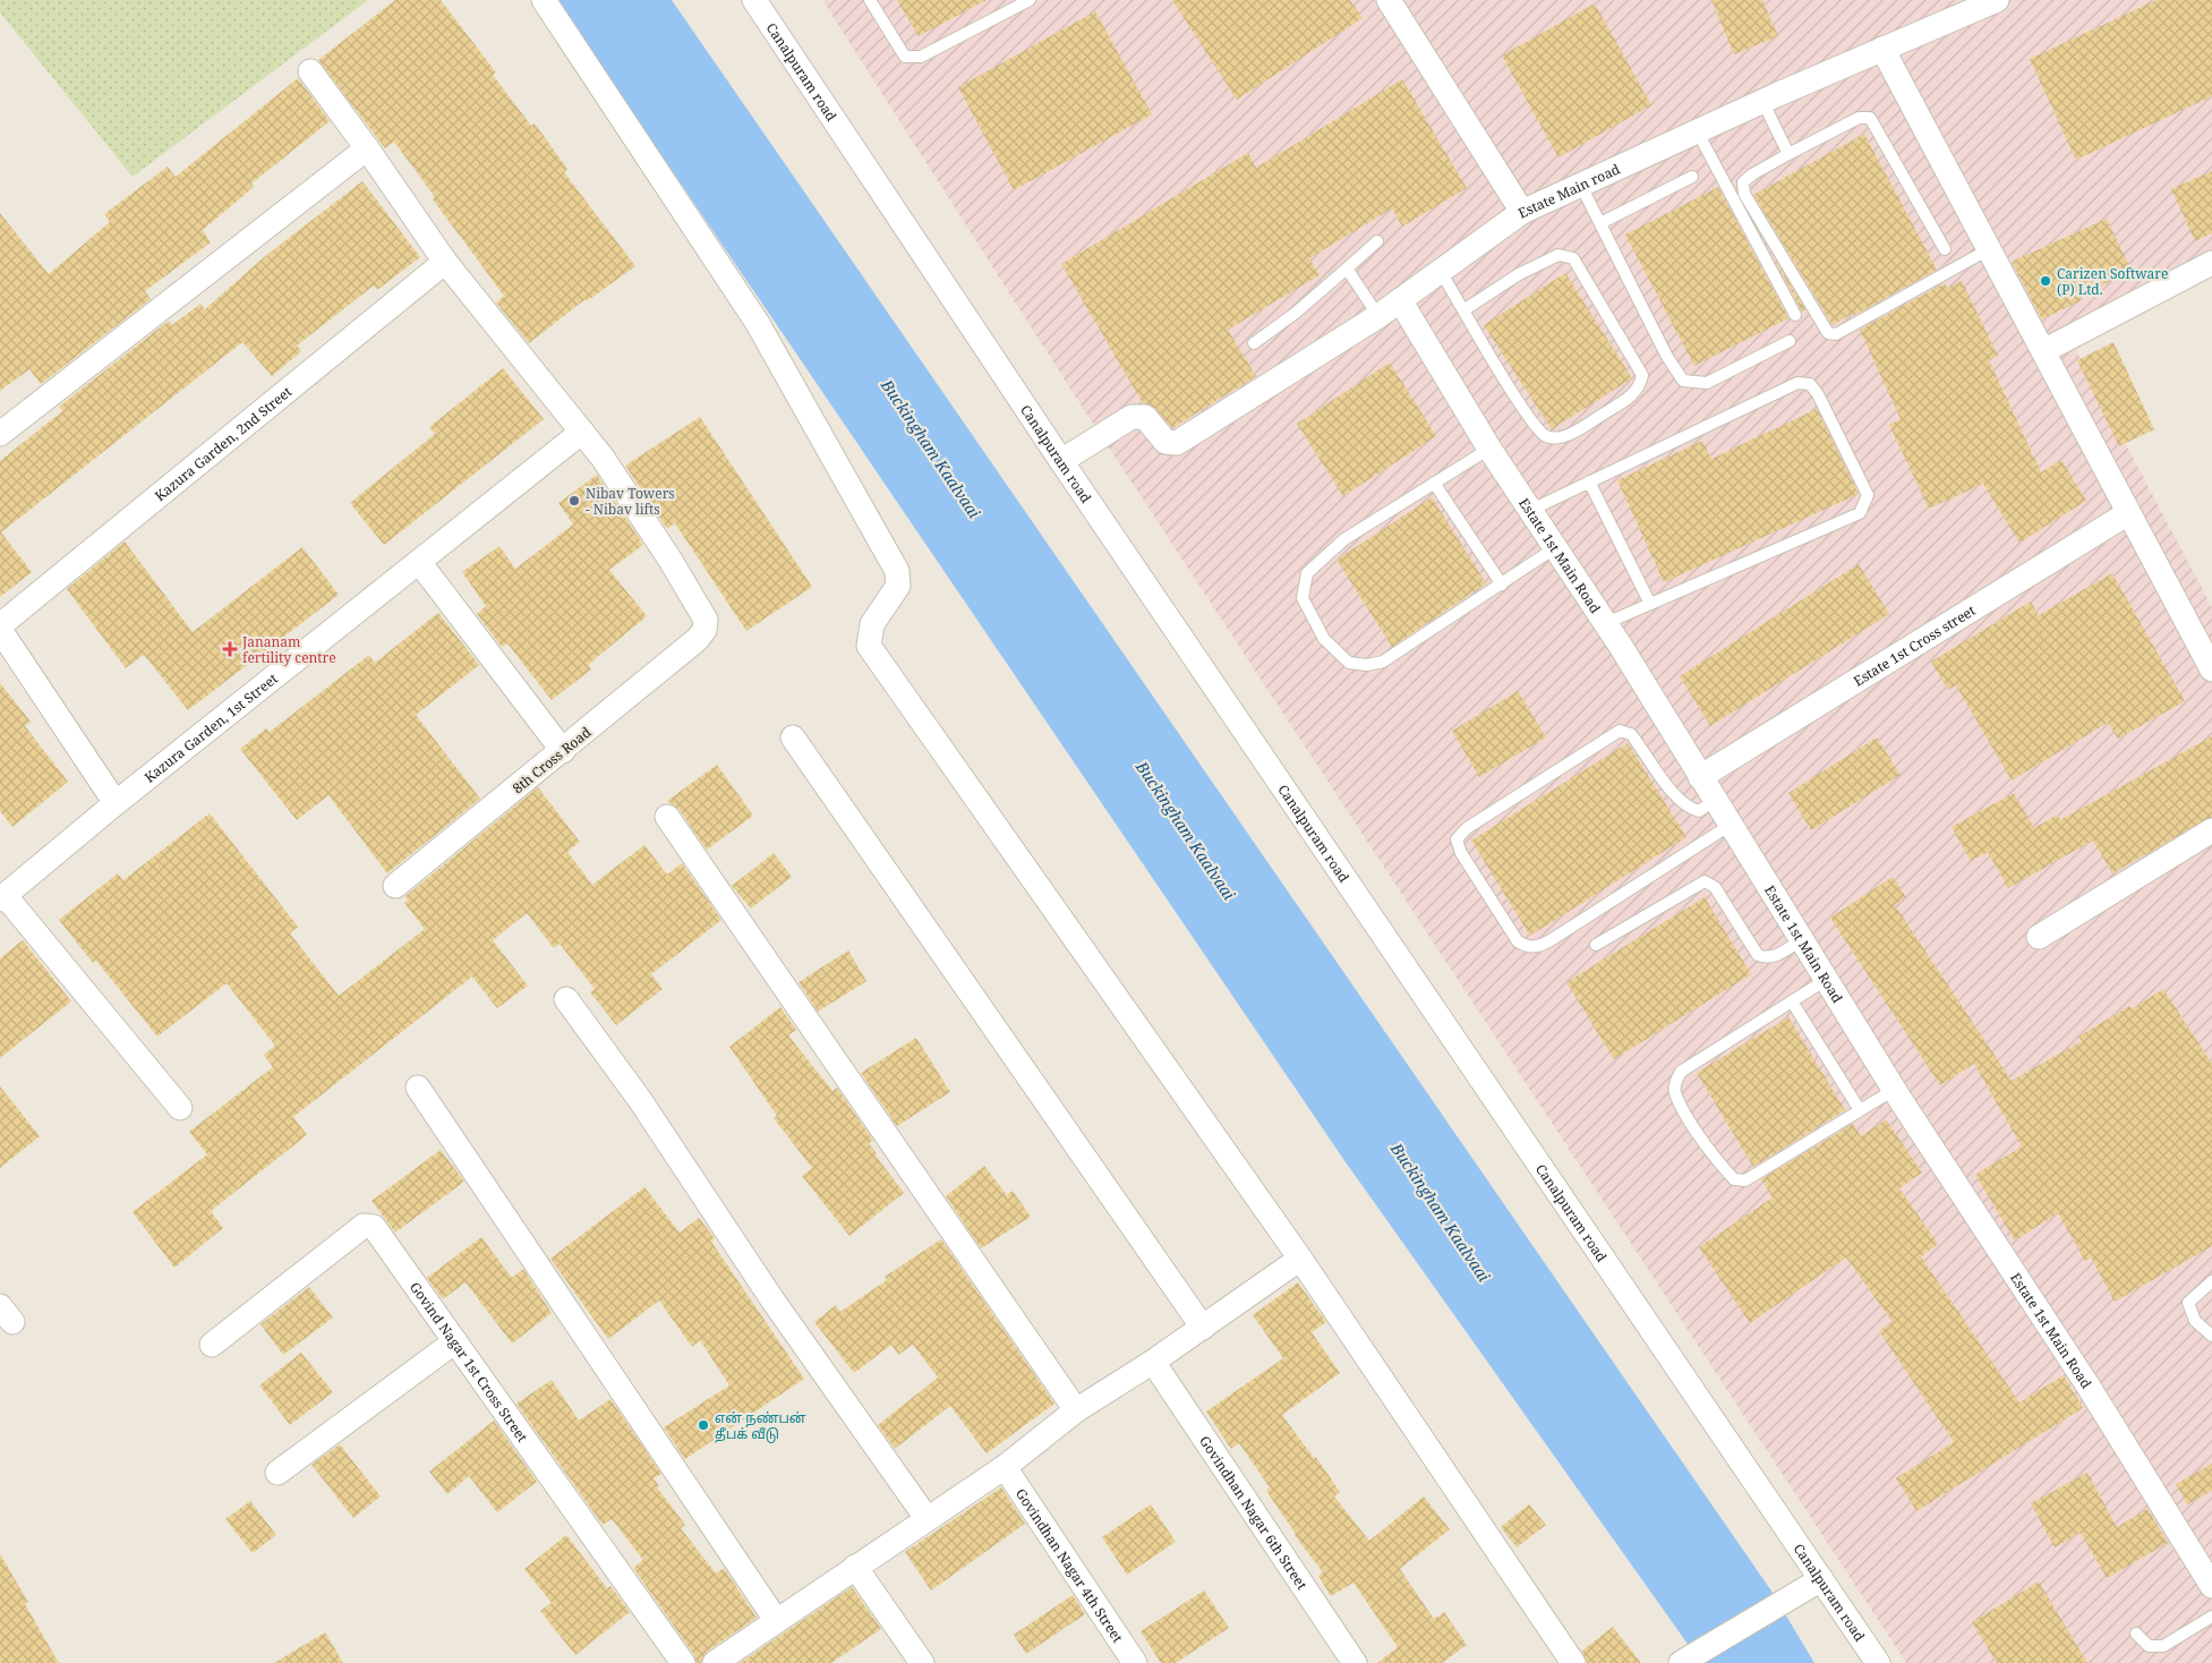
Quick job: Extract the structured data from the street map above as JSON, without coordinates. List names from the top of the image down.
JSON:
{
  "streets": {
    "street": [
      "Canalpuram road",
      "Estate Main road",
      "Kazura Garden, 2nd Street",
      "Estate 1st Main Road",
      "Estate 1st Cross street",
      "Kazura Garden, 1st Street",
      "8th Cross Road",
      "Govind Nagar 1st Cross Street",
      "Govindhan Nagar 6th Street",
      "Govindhan Nagar 4th Street"
    ]
  },
  "crossings": [
    ["Canalpuram road", "Estate Main road"],
    ["Estate Main road", "Estate 1st Main Road"],
    ["Estate 1st Main Road", "Estate 1st Cross street"],
    ["Kazura Garden, 1st Street", "8th Cross Road"]
  ],
  "water": ["Buckingham Kaalvaai"],
  "places": {
    "other": ["Carizen Software (P) Ltd.", "Nibav Towers - Nibav lifts", "என் நண்பன் தீபக் வீடு"],
    "health": ["Jananam fertility centre"]
  }
}
